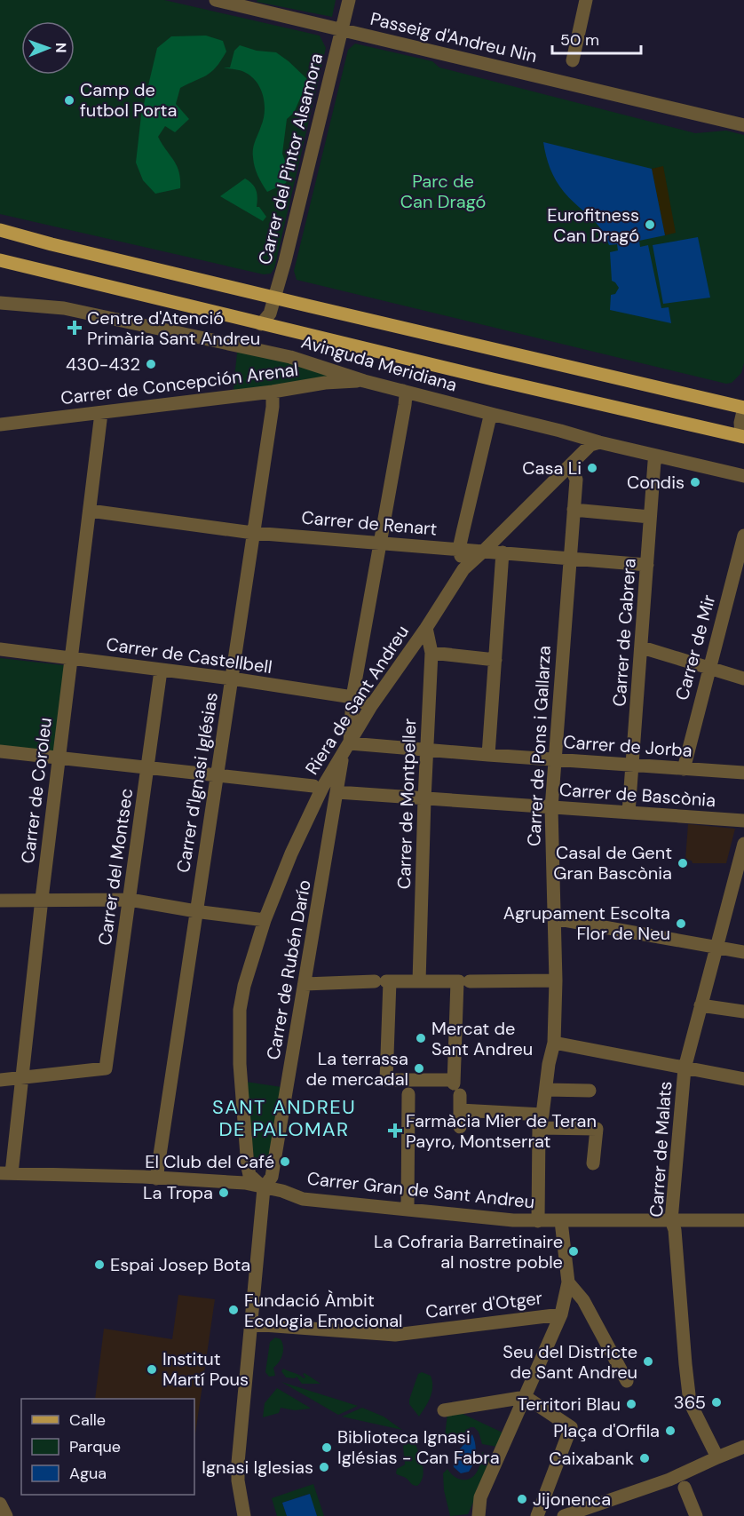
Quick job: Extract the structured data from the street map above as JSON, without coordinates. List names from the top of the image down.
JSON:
{
  "streets": {
    "main road": ["Avinguda Meridiana"],
    "street": [
      "Passeig d'Andreu Nin",
      "Carrer del Pintor Alsamora",
      "Carrer de Concepción Arenal",
      "Carrer de Renart",
      "Carrer de Cabrera",
      "Carrer de Mir",
      "Carrer de Castellbell",
      "Riera de Sant Andreu",
      "Carrer de Pons i Gallarza",
      "Carrer de Jorba",
      "Carrer d'Ignasi Iglésias",
      "Carrer de Coroleu",
      "Carrer de Bascònia",
      "Carrer de Montpeller",
      "Carrer del Montsec",
      "Carrer de Rubén Darío",
      "Carrer de Malats",
      "Carrer Gran de Sant Andreu",
      "Carrer d'Otger"
    ]
  },
  "crossings": [
    ["Passeig d'Andreu Nin", "Carrer del Pintor Alsamora"],
    ["Carrer del Pintor Alsamora", "Avinguda Meridiana"],
    ["Avinguda Meridiana", "Carrer de Concepción Arenal"],
    ["Avinguda Meridiana", "Carrer de Cabrera"],
    ["Avinguda Meridiana", "Riera de Sant Andreu"],
    ["Avinguda Meridiana", "Carrer de Rubén Darío"],
    ["Carrer de Concepción Arenal", "Carrer d'Ignasi Iglésias"],
    ["Carrer de Concepción Arenal", "Carrer de Coroleu"],
    ["Carrer de Renart", "Carrer de Cabrera"],
    ["Carrer de Renart", "Riera de Sant Andreu"],
    ["Carrer de Renart", "Carrer de Pons i Gallarza"],
    ["Carrer de Renart", "Carrer d'Ignasi Iglésias"],
    ["Carrer de Renart", "Carrer de Coroleu"],
    ["Carrer de Renart", "Carrer de Rubén Darío"],
    ["Carrer de Cabrera", "Carrer de Jorba"],
    ["Carrer de Cabrera", "Carrer de Bascònia"],
    ["Carrer de Mir", "Carrer de Jorba"],
    ["Carrer de Castellbell", "Riera de Sant Andreu"],
    ["Carrer de Castellbell", "Carrer d'Ignasi Iglésias"],
    ["Carrer de Castellbell", "Carrer de Coroleu"],
    ["Carrer de Castellbell", "Carrer del Montsec"],
    ["Carrer de Castellbell", "Carrer de Rubén Darío"],
    ["Riera de Sant Andreu", "Carrer de Pons i Gallarza"],
    ["Riera de Sant Andreu", "Carrer de Jorba"],
    ["Riera de Sant Andreu", "Carrer de Montpeller"],
    ["Riera de Sant Andreu", "Carrer de Rubén Darío"],
    ["Riera de Sant Andreu", "Carrer Gran de Sant Andreu"],
    ["Carrer de Pons i Gallarza", "Carrer de Jorba"],
    ["Carrer de Pons i Gallarza", "Carrer de Bascònia"],
    ["Carrer de Pons i Gallarza", "Carrer Gran de Sant Andreu"],
    ["Carrer de Jorba", "Carrer de Montpeller"],
    ["Carrer de Jorba", "Carrer de Rubén Darío"],
    ["Carrer d'Ignasi Iglésias", "Carrer Gran de Sant Andreu"],
    ["Carrer de Coroleu", "Carrer del Montsec"],
    ["Carrer de Coroleu", "Carrer Gran de Sant Andreu"],
    ["Carrer de Bascònia", "Carrer de Montpeller"],
    ["Carrer de Bascònia", "Carrer de Rubén Darío"],
    ["Carrer de Rubén Darío", "Carrer Gran de Sant Andreu"],
    ["Carrer de Rubén Darío", "Carrer d'Otger"],
    ["Carrer de Malats", "Carrer Gran de Sant Andreu"]
  ],
  "districts": ["SANT ANDREU DE PALOMAR"],
  "parks": ["Parc de Can Dragó"],
  "places": {
    "other": [
      "Camp de futbol Porta",
      "Eurofitness Can Dragó",
      "430-432",
      "Casa Li",
      "Condis",
      "Casal de Gent Gran Bascònia",
      "Agrupament Escolta Flor de Neu",
      "Mercat de Sant Andreu",
      "La terrassa de mercadal",
      "El Club del Café",
      "La Tropa",
      "La Cofraria Barretinaire al nostre poble",
      "Espai Josep Bota",
      "Fundació Àmbit Ecologia Emocional",
      "Seu del Districte de Sant Andreu",
      "Institut Martí Pous",
      "365",
      "Territori Blau",
      "Plaça d'Orfila",
      "Biblioteca Ignasi Iglésias - Can Fabra",
      "Caixabank",
      "Ignasi Iglesias",
      "Jijonenca"
    ],
    "health": ["Centre d'Atenció Primària Sant Andreu", "Farmàcia Mier de Teran Payro, Montserrat"]
  },
  "legend": ["Calle", "Parque", "Agua"],
  "scale_bar": "50 m",
  "north": "right"
}
